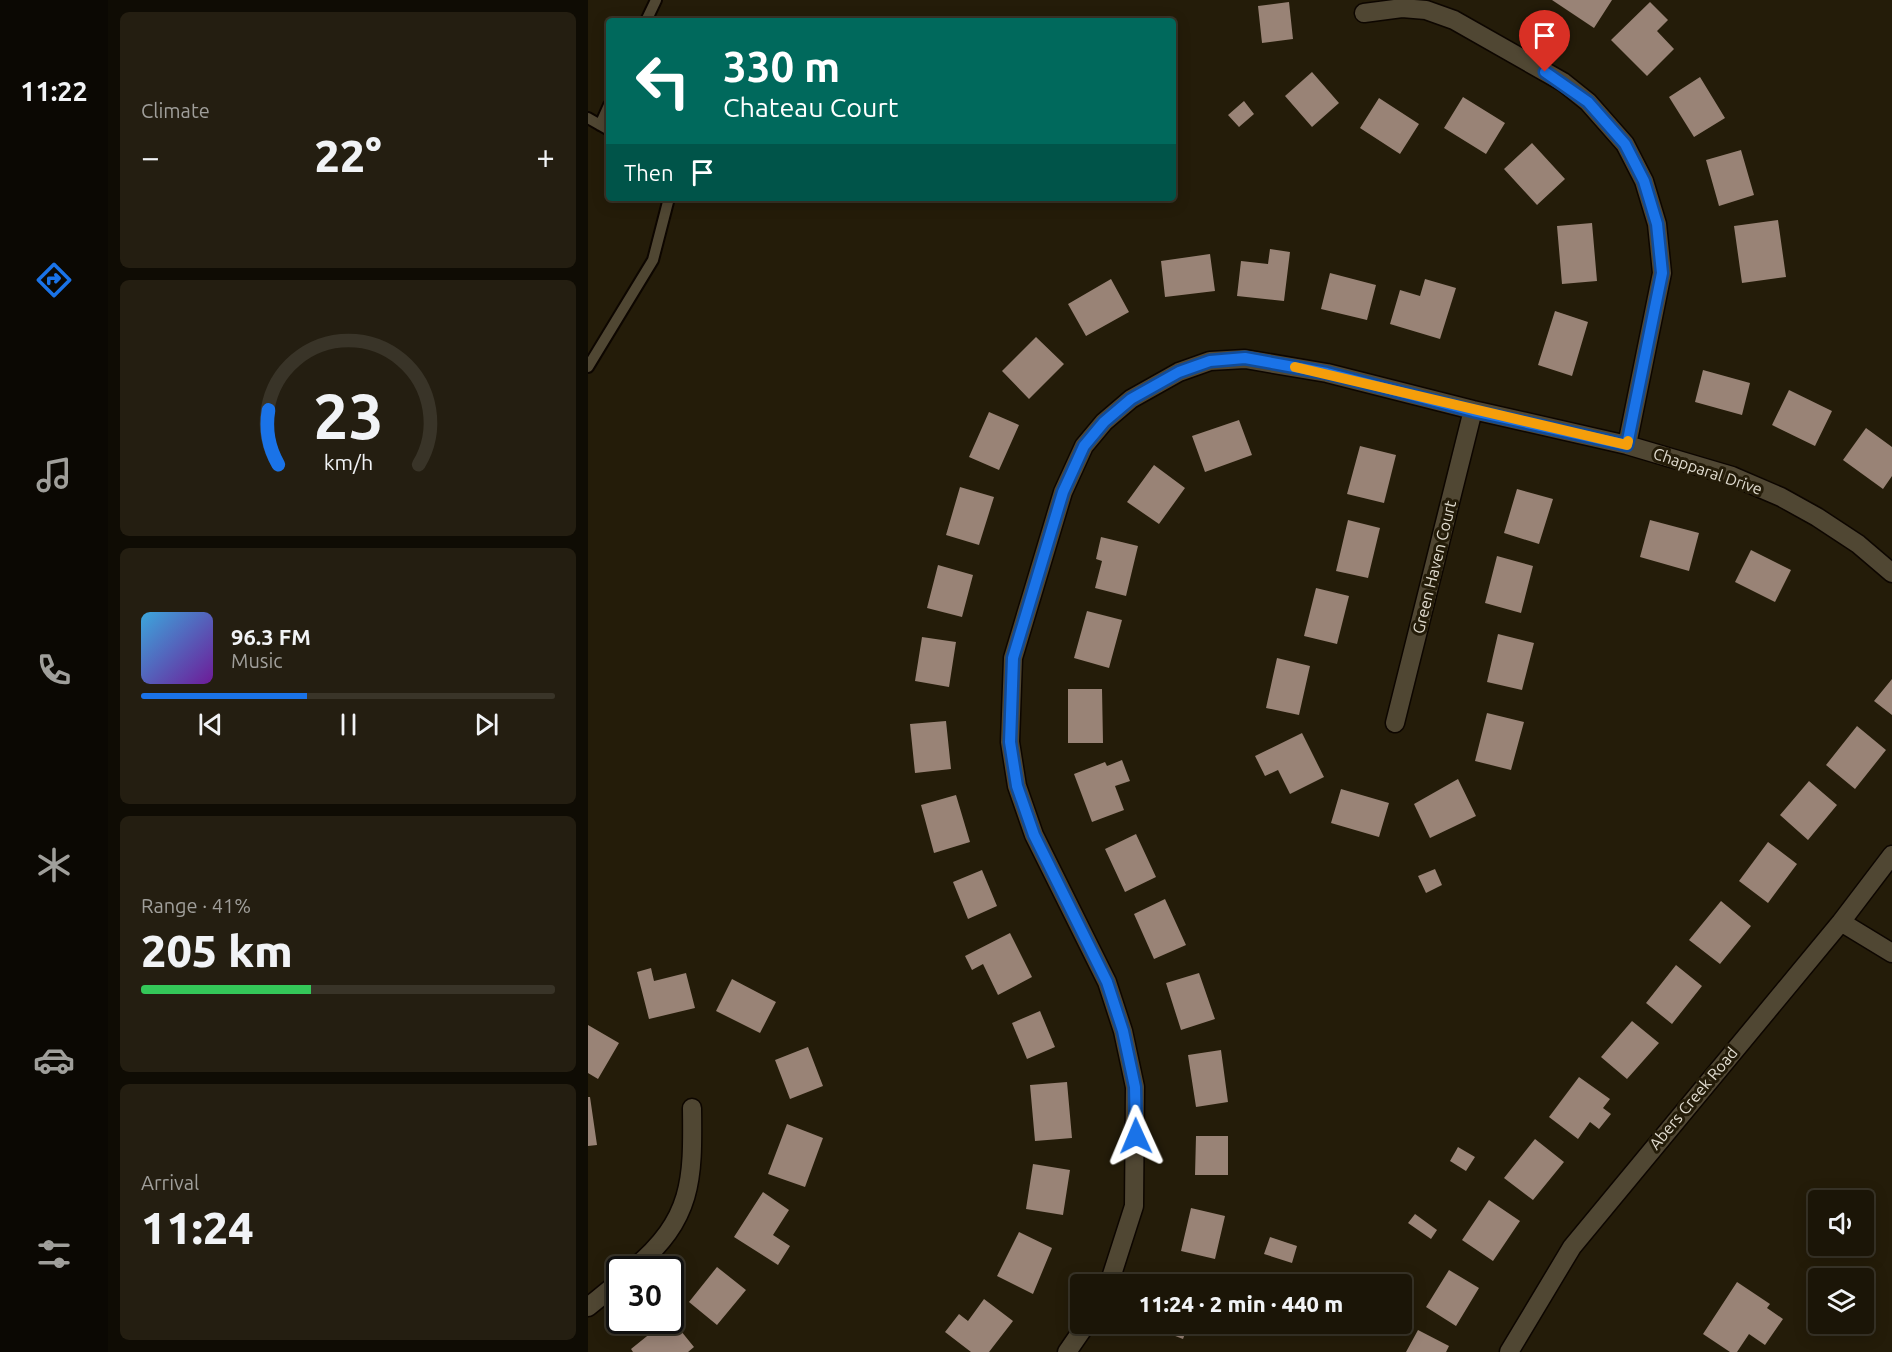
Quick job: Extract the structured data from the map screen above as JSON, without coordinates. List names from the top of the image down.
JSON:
{
  "streets": {
    "street": ["Chapparal Drive", "Green Haven Court", "Abers Creek Road"]
  },
  "crossings": [
    ["Chapparal Drive", "Green Haven Court"]
  ],
  "page": {
    "tabs": "11:22",
    "tile": [
      "Climate",
      ["Range · 41%", "205 km"],
      ["Arrival", "11:24"]
    ],
    "turn": ["330 m", "Chateau Court"],
    "heat": ["−", "22°", "+"],
    "then": "Then",
    "song": ["96.3 FM", "Music"],
    "limit": "30",
    "trip": "11:24 · 2 min · 440 m",
    "gauge": ["23", "km/h"]
  }
}
